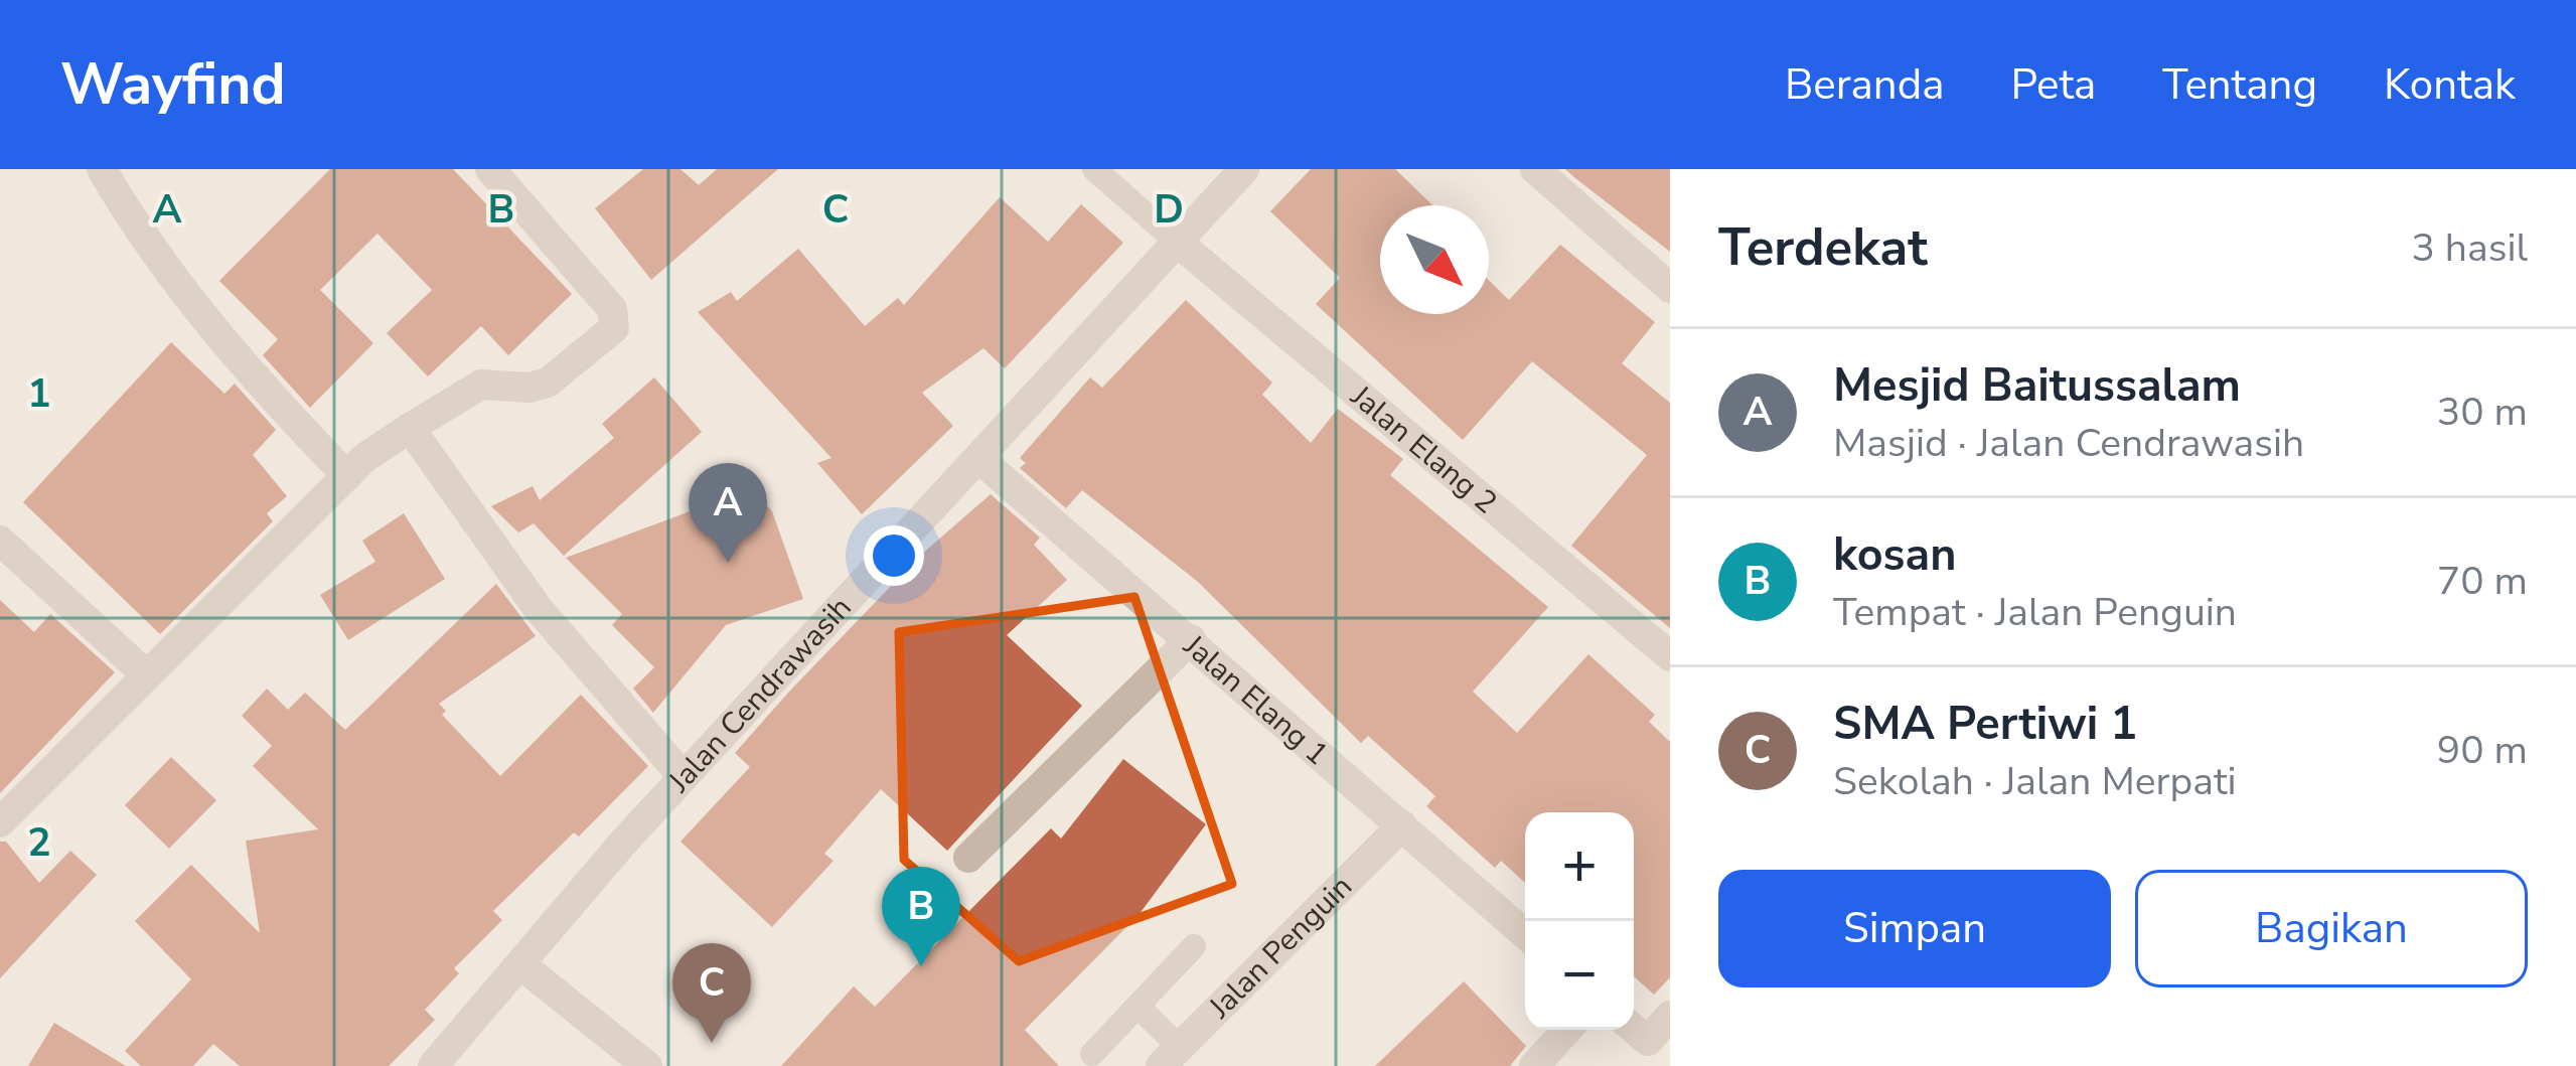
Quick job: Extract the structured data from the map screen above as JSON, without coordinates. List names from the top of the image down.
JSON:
{
  "streets": {
    "street": [
      "Jalan Elang 2",
      "Jalan Cendrawasih",
      "Jalan Elang 1",
      "Jalan Penguin"
    ]
  },
  "crossings": [
    ["Jalan Elang 2", "Jalan Cendrawasih"],
    ["Jalan Cendrawasih", "Jalan Elang 1"],
    ["Jalan Elang 1", "Jalan Penguin"]
  ],
  "north": "bottom right",
  "page": {
    "header": "Wayfind",
    "nav": [
      "Beranda",
      "Peta",
      "Tentang",
      "Kontak"
    ],
    "heading": ["Terdekat", "3 hasil"],
    "list": [
      {
        "mark": "A",
        "name": "Mesjid Baitussalam",
        "note": "Masjid · Jalan Cendrawasih",
        "value": "30 m"
      },
      {
        "mark": "B",
        "name": "kosan",
        "note": "Tempat · Jalan Penguin",
        "value": "70 m"
      },
      {
        "mark": "C",
        "name": "SMA Pertiwi 1",
        "note": "Sekolah · Jalan Merpati",
        "value": "90 m"
      }
    ],
    "pins": ["A", "B", "C"],
    "map_buttons": ["+", "−"],
    "buttons": ["Simpan", "Bagikan"]
  },
  "grid": {
    "columns": [
      "A",
      "B",
      "C",
      "D"
    ],
    "rows": ["1", "2"]
  }
}
